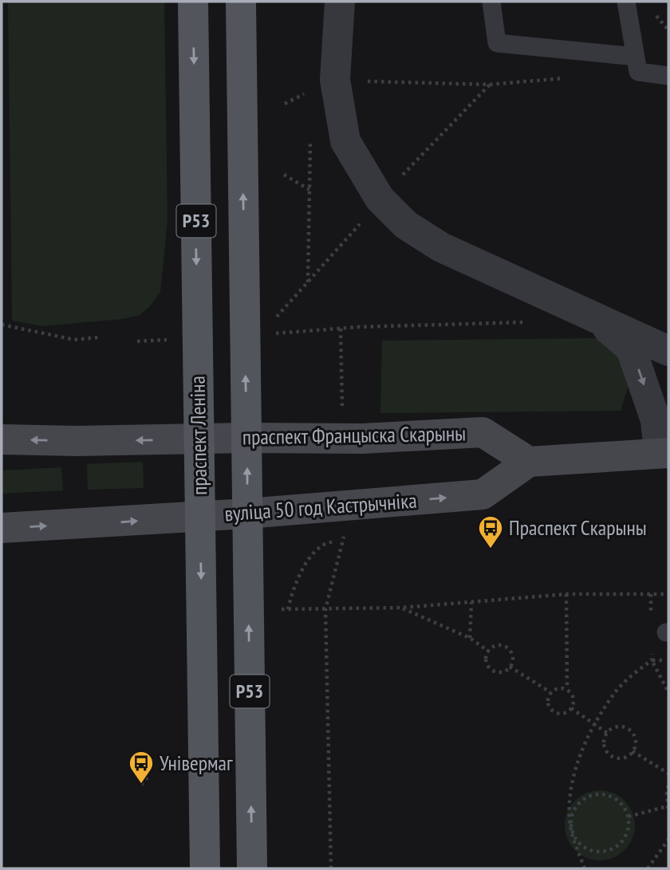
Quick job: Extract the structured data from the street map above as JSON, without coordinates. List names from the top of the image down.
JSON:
{
  "streets": {
    "main road": [
      "Р53",
      "праспект Леніна",
      "праспект Францыска Скарыны",
      "вуліца 50 год Кастрычніка"
    ]
  },
  "crossings": [
    ["Р53", "праспект Францыска Скарыны"],
    ["Р53", "вуліца 50 год Кастрычніка"],
    ["праспект Леніна", "праспект Францыска Скарыны"],
    ["праспект Леніна", "вуліца 50 год Кастрычніка"],
    ["праспект Францыска Скарыны", "вуліца 50 год Кастрычніка"]
  ],
  "places": {
    "bus stop": ["Праспект Скарыны", "Універмаг"]
  }
}
